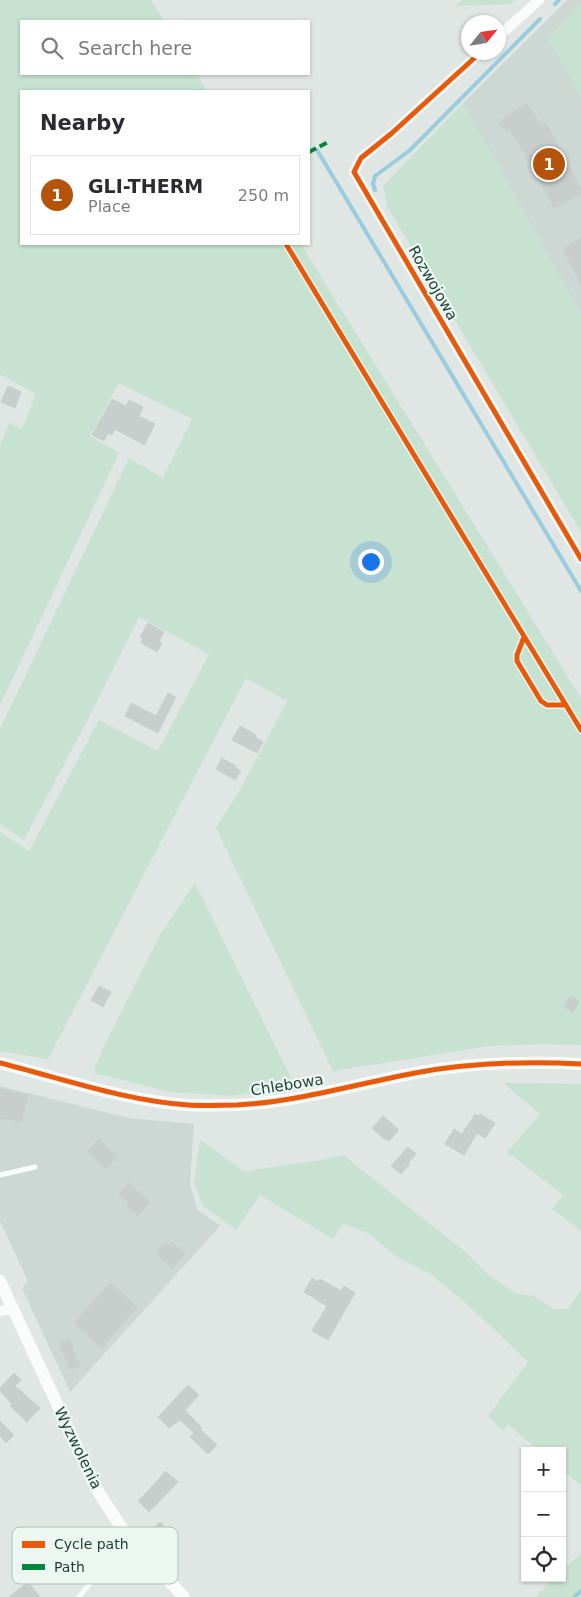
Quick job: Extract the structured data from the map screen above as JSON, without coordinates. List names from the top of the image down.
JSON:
{
  "streets": {
    "street": ["Rozwojowa", "Chlebowa", "Wyzwolenia"]
  },
  "legend": ["Cycle path", "Path"],
  "north": "top right",
  "page": {
    "search": "Search here",
    "heading": "Nearby",
    "pins": "1",
    "list": [
      {
        "mark": "1",
        "name": "GLI-THERM",
        "note": "Place",
        "value": "250 m"
      }
    ],
    "map_buttons": ["+", "−"]
  }
}
